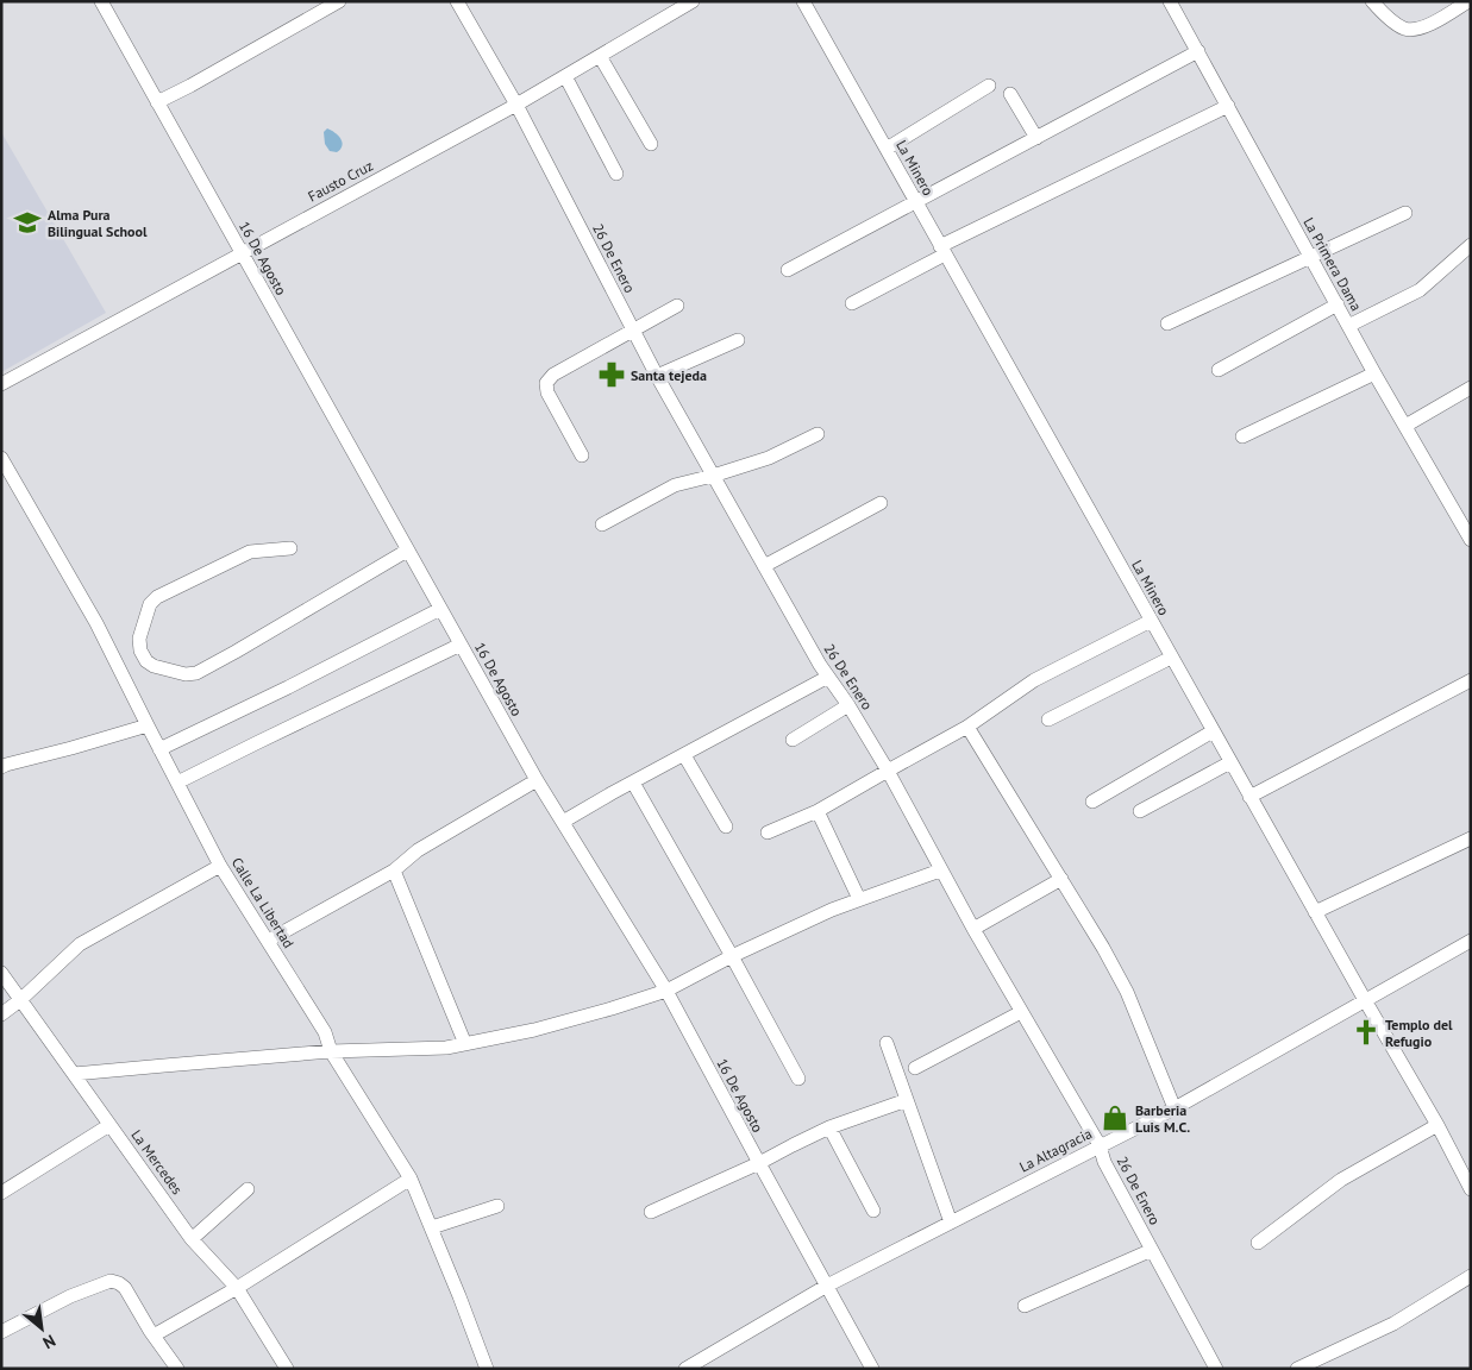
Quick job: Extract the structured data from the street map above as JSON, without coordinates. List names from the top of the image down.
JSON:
{
  "streets": {
    "street": [
      "La Minero",
      "Fausto Cruz",
      "16 De Agosto",
      "26 De Enero",
      "La Primera Dama",
      "Calle La Libertad",
      "La Altagracia",
      "La Mercedes"
    ]
  },
  "crossings": [
    ["La Minero", "La Altagracia"],
    ["Fausto Cruz", "16 De Agosto"],
    ["Fausto Cruz", "26 De Enero"],
    ["16 De Agosto", "La Altagracia"],
    ["26 De Enero", "La Altagracia"]
  ],
  "places": {
    "school or university": ["Alma Pura Bilingual School"],
    "pharmacy": ["Santa tejeda"],
    "church": ["Templo del Refugio"],
    "shop": ["Barberia Luis M.C."]
  },
  "north": "bottom right"
}
